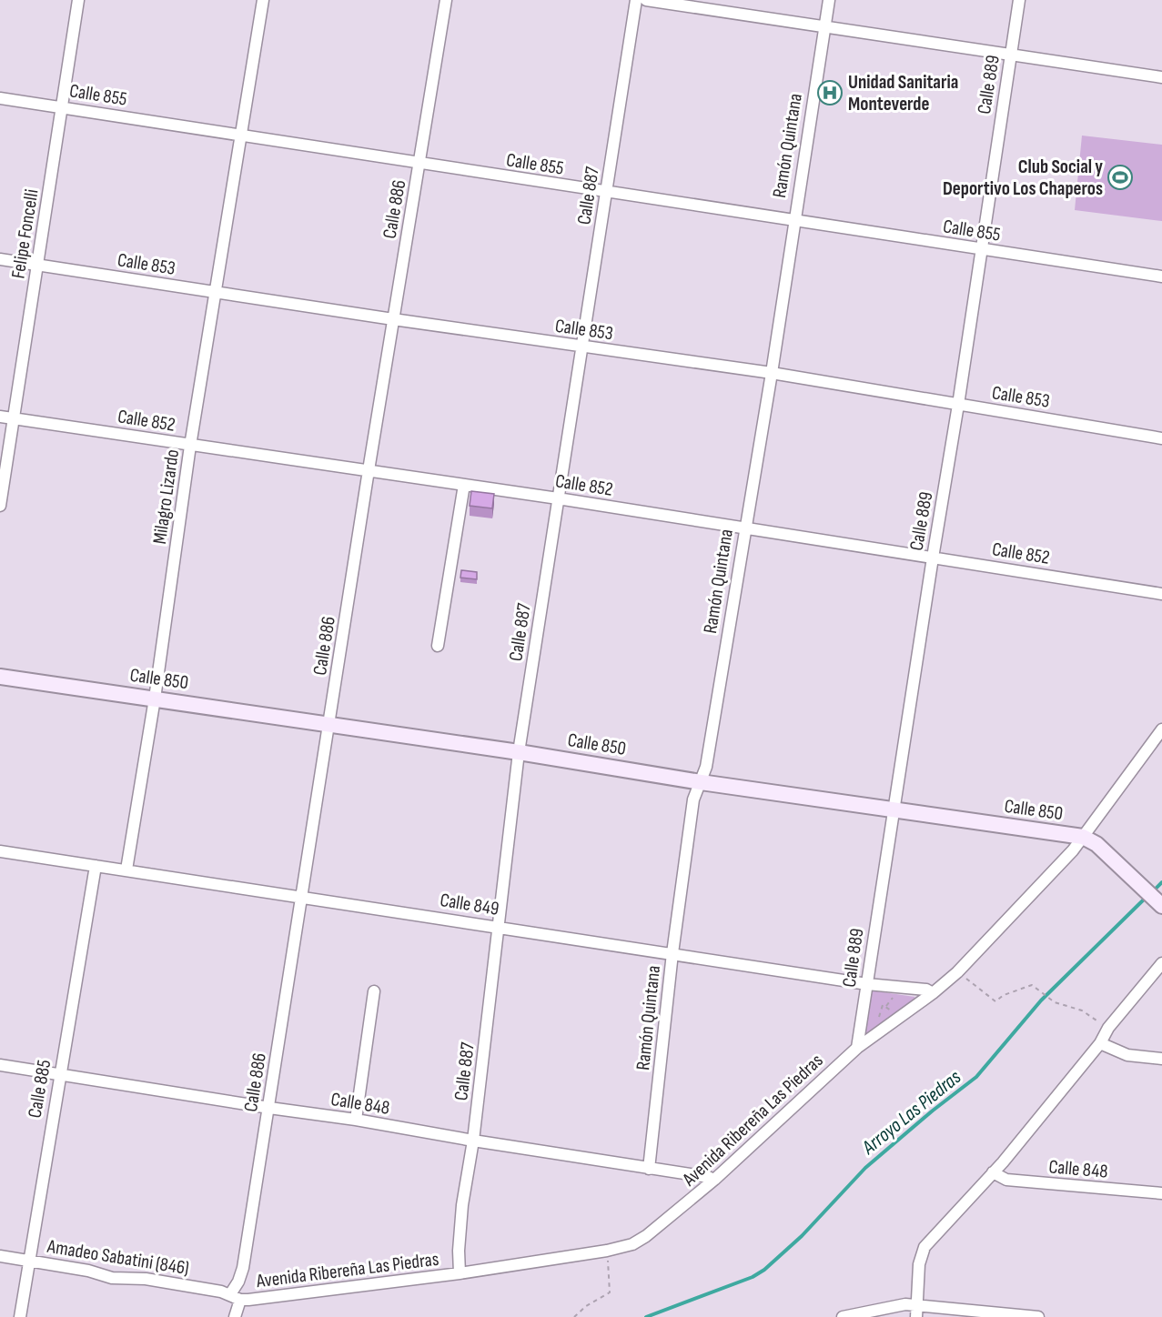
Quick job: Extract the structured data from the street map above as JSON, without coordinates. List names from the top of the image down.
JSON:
{
  "streets": {
    "main road": ["Calle 850"],
    "street": [
      "Calle 889",
      "Calle 855",
      "Ramón Quintana",
      "Calle 887",
      "Calle 886",
      "Felipe Foncelli",
      "Calle 853",
      "Calle 852",
      "Milagro Lizardo",
      "Calle 849",
      "Calle 885",
      "Calle 848",
      "Avenida Ribereña Las Piedras",
      "Amadeo Sabatini (846)"
    ]
  },
  "crossings": [
    ["Calle 889", "Calle 855"],
    ["Calle 889", "Calle 853"],
    ["Calle 889", "Calle 852"],
    ["Calle 889", "Calle 850"],
    ["Calle 889", "Calle 849"],
    ["Calle 889", "Avenida Ribereña Las Piedras"],
    ["Calle 855", "Ramón Quintana"],
    ["Calle 855", "Calle 887"],
    ["Calle 855", "Calle 886"],
    ["Calle 855", "Felipe Foncelli"],
    ["Calle 855", "Milagro Lizardo"],
    ["Ramón Quintana", "Calle 853"],
    ["Ramón Quintana", "Calle 852"],
    ["Ramón Quintana", "Calle 850"],
    ["Ramón Quintana", "Calle 849"],
    ["Ramón Quintana", "Calle 848"],
    ["Calle 887", "Calle 853"],
    ["Calle 887", "Calle 852"],
    ["Calle 887", "Calle 850"],
    ["Calle 887", "Calle 849"],
    ["Calle 887", "Calle 848"],
    ["Calle 887", "Avenida Ribereña Las Piedras"],
    ["Calle 886", "Calle 853"],
    ["Calle 886", "Calle 852"],
    ["Calle 886", "Calle 850"],
    ["Calle 886", "Calle 849"],
    ["Calle 886", "Calle 848"],
    ["Calle 886", "Avenida Ribereña Las Piedras"],
    ["Calle 886", "Amadeo Sabatini (846)"],
    ["Felipe Foncelli", "Calle 853"],
    ["Felipe Foncelli", "Calle 852"],
    ["Calle 853", "Milagro Lizardo"],
    ["Calle 852", "Milagro Lizardo"],
    ["Milagro Lizardo", "Calle 850"],
    ["Milagro Lizardo", "Calle 849"],
    ["Calle 850", "Avenida Ribereña Las Piedras"],
    ["Calle 849", "Calle 885"],
    ["Calle 849", "Avenida Ribereña Las Piedras"],
    ["Calle 885", "Calle 848"],
    ["Calle 885", "Amadeo Sabatini (846)"],
    ["Calle 848", "Avenida Ribereña Las Piedras"],
    ["Avenida Ribereña Las Piedras", "Amadeo Sabatini (846)"]
  ],
  "water": ["Arroyo Las Piedras"],
  "places": {
    "hospital": ["Unidad Sanitaria Monteverde"],
    "sports": ["Club Social y Deportivo Los Chaperos"]
  }
}
